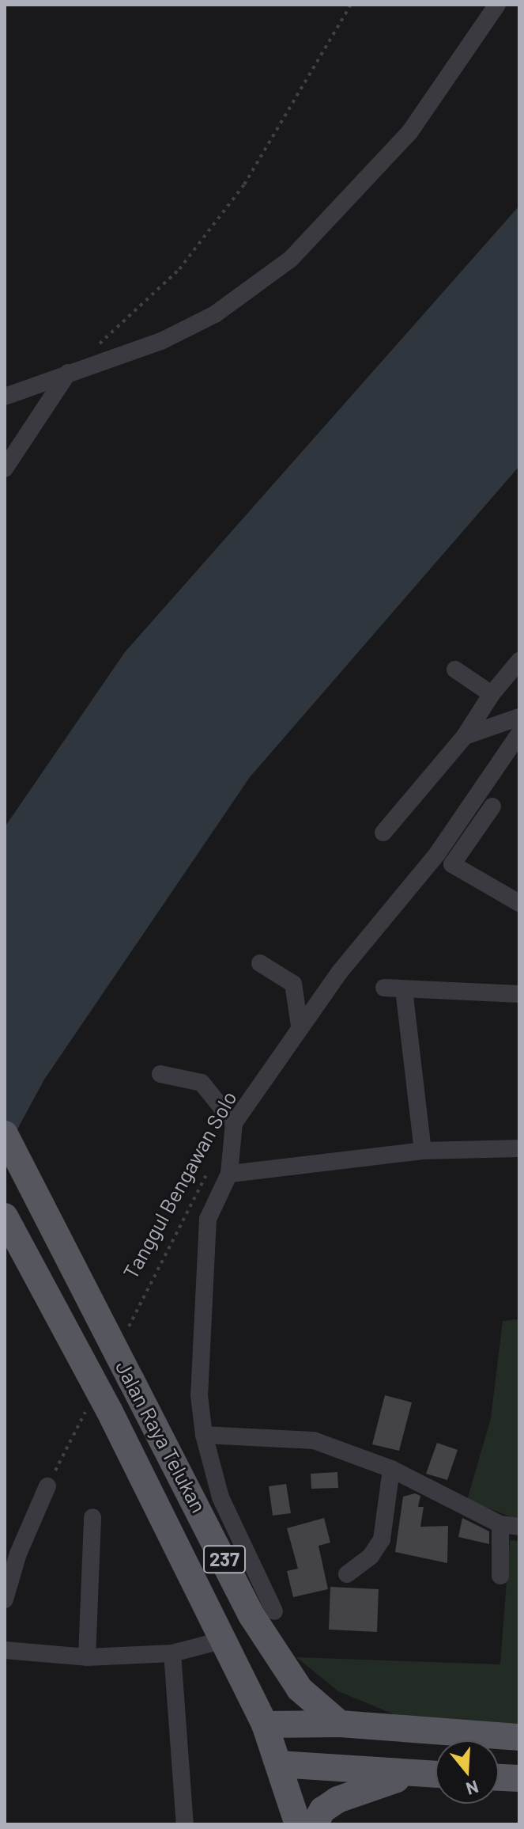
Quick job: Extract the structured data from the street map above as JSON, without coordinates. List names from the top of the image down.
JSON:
{
  "streets": {
    "main road": ["Jalan Raya Telukan", "237"],
    "street": ["Tanggul Bengawan Solo"]
  },
  "north": "bottom"
}
